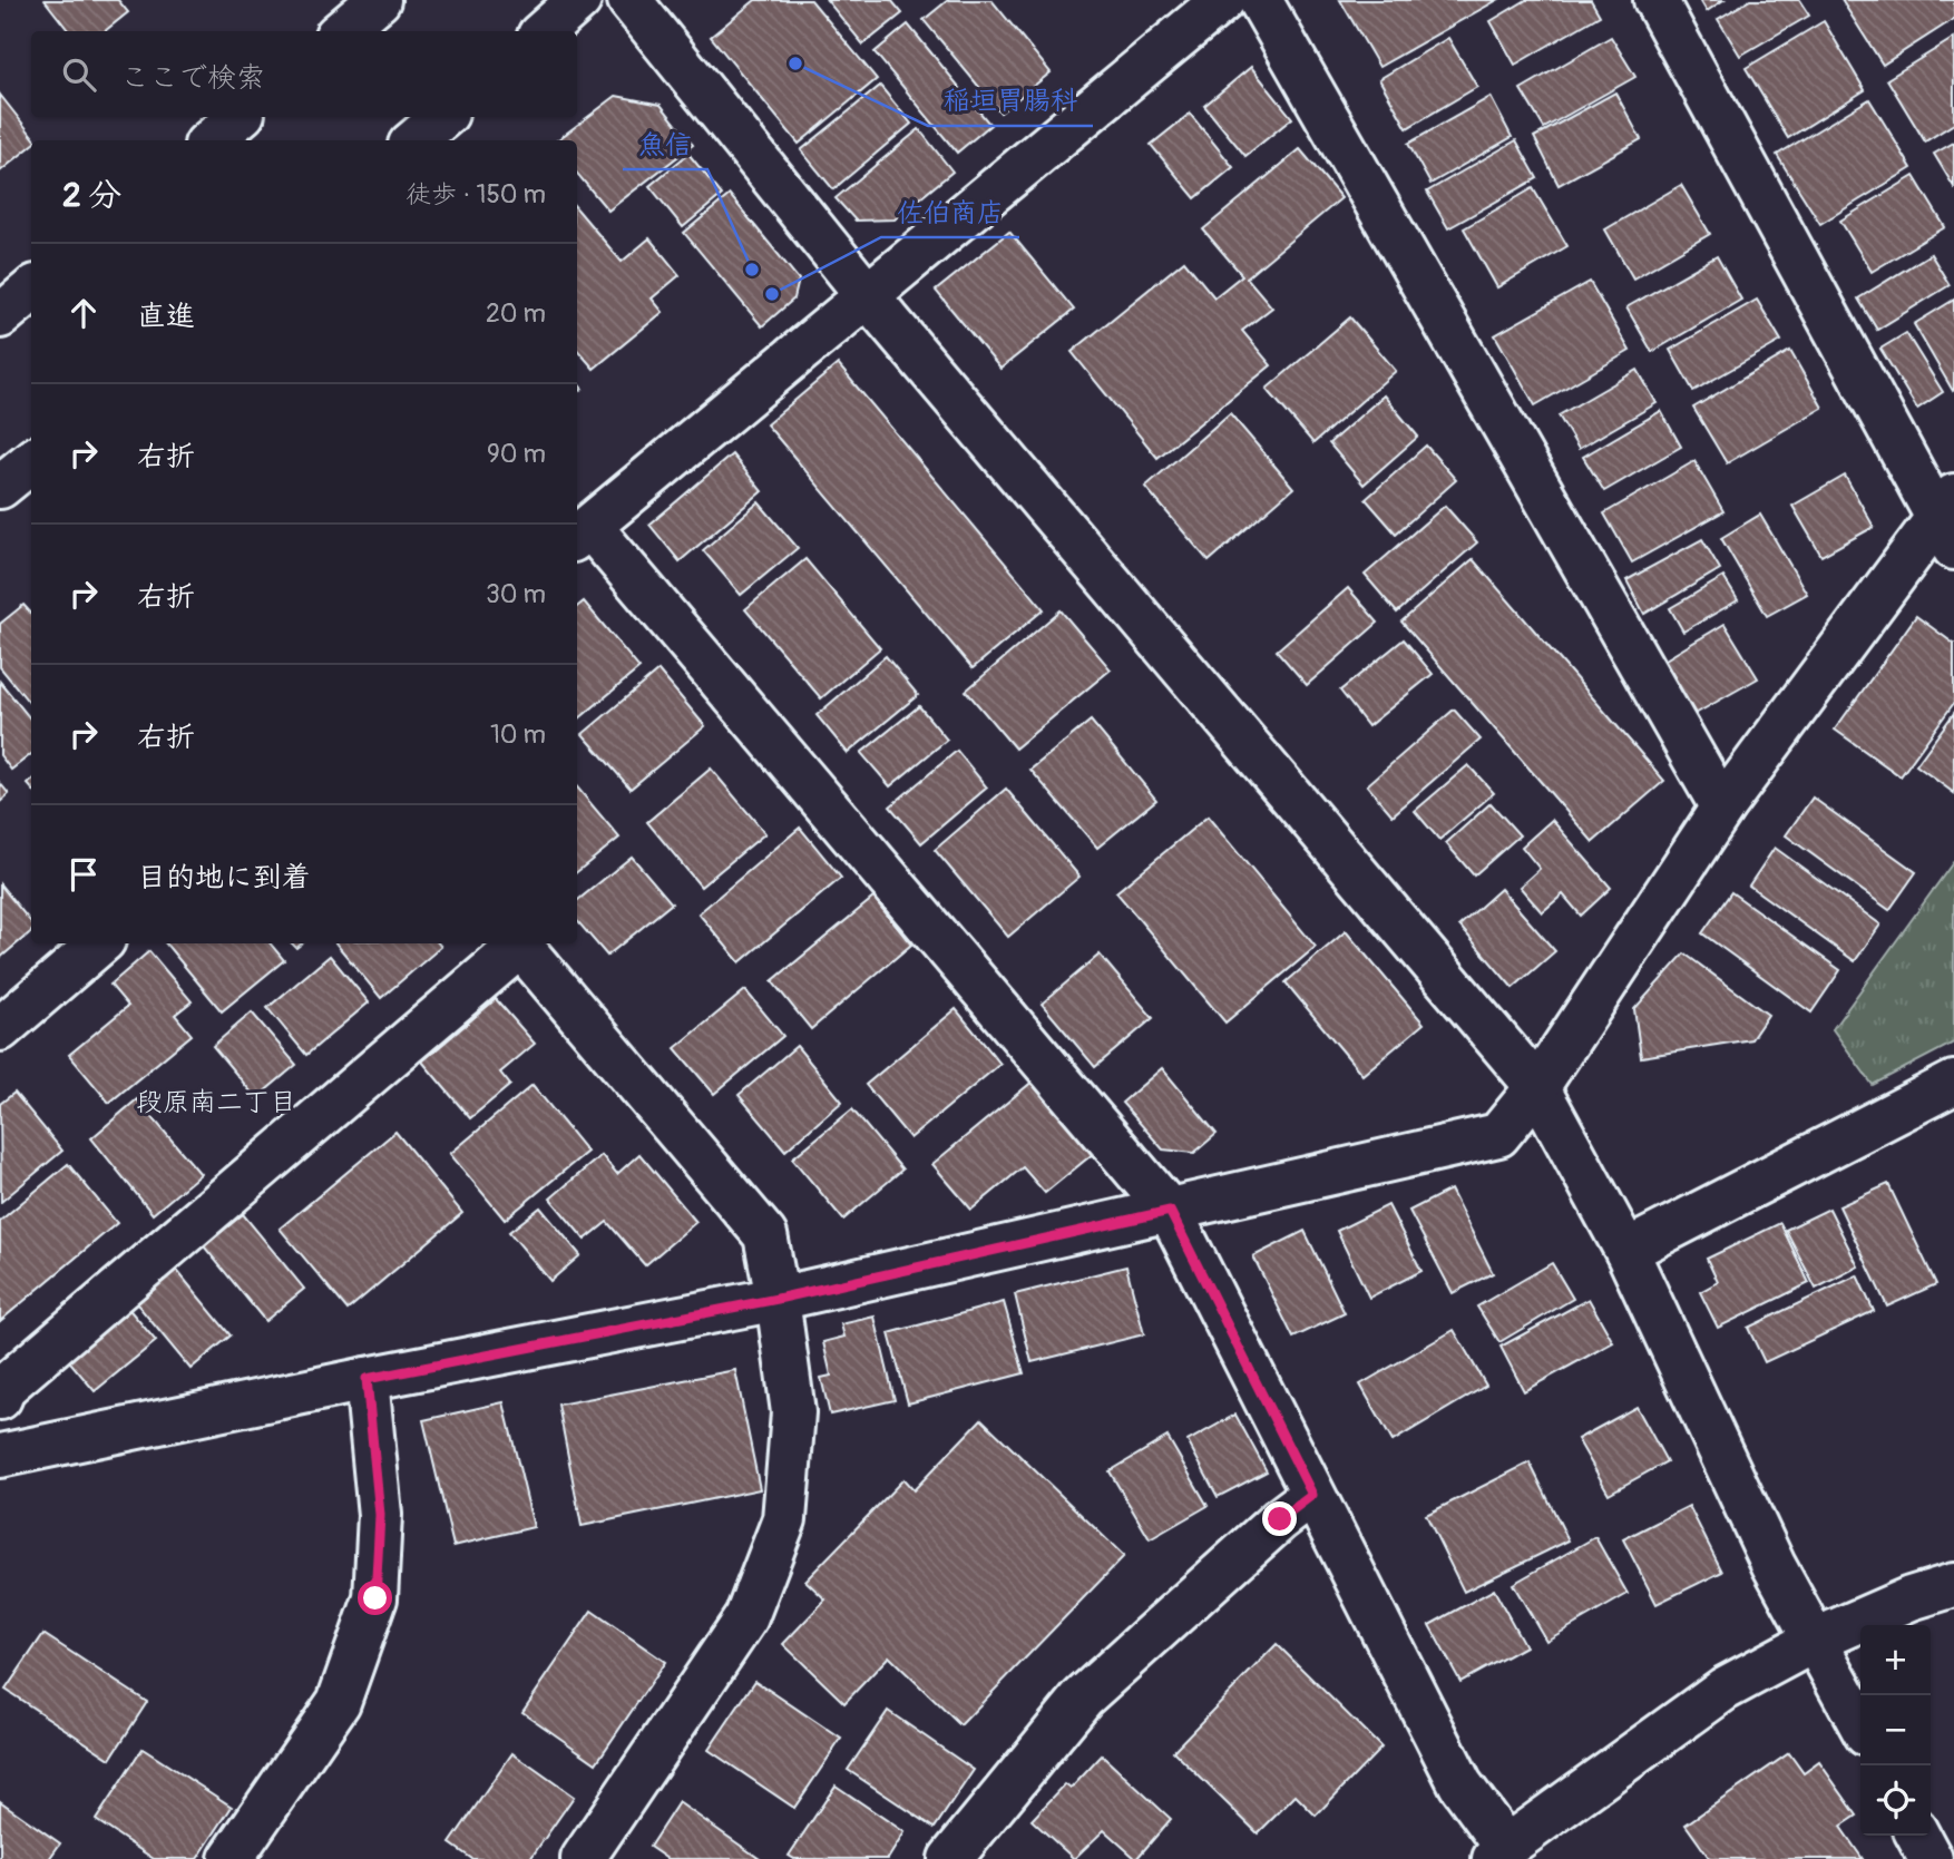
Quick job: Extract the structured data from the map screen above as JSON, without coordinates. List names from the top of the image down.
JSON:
{
  "districts": ["段原南二丁目"],
  "places": ["稲垣胃腸科", "魚信", "佐伯商店"],
  "page": {
    "search": "ここで検索",
    "heading": ["2 分", "徒歩 · 150 m"],
    "list": [
      ["直進", "20 m"],
      ["右折", "90 m"],
      ["右折", "30 m"],
      ["右折", "10 m"],
      "目的地に到着"
    ],
    "map_buttons": ["+", "−"]
  }
}
